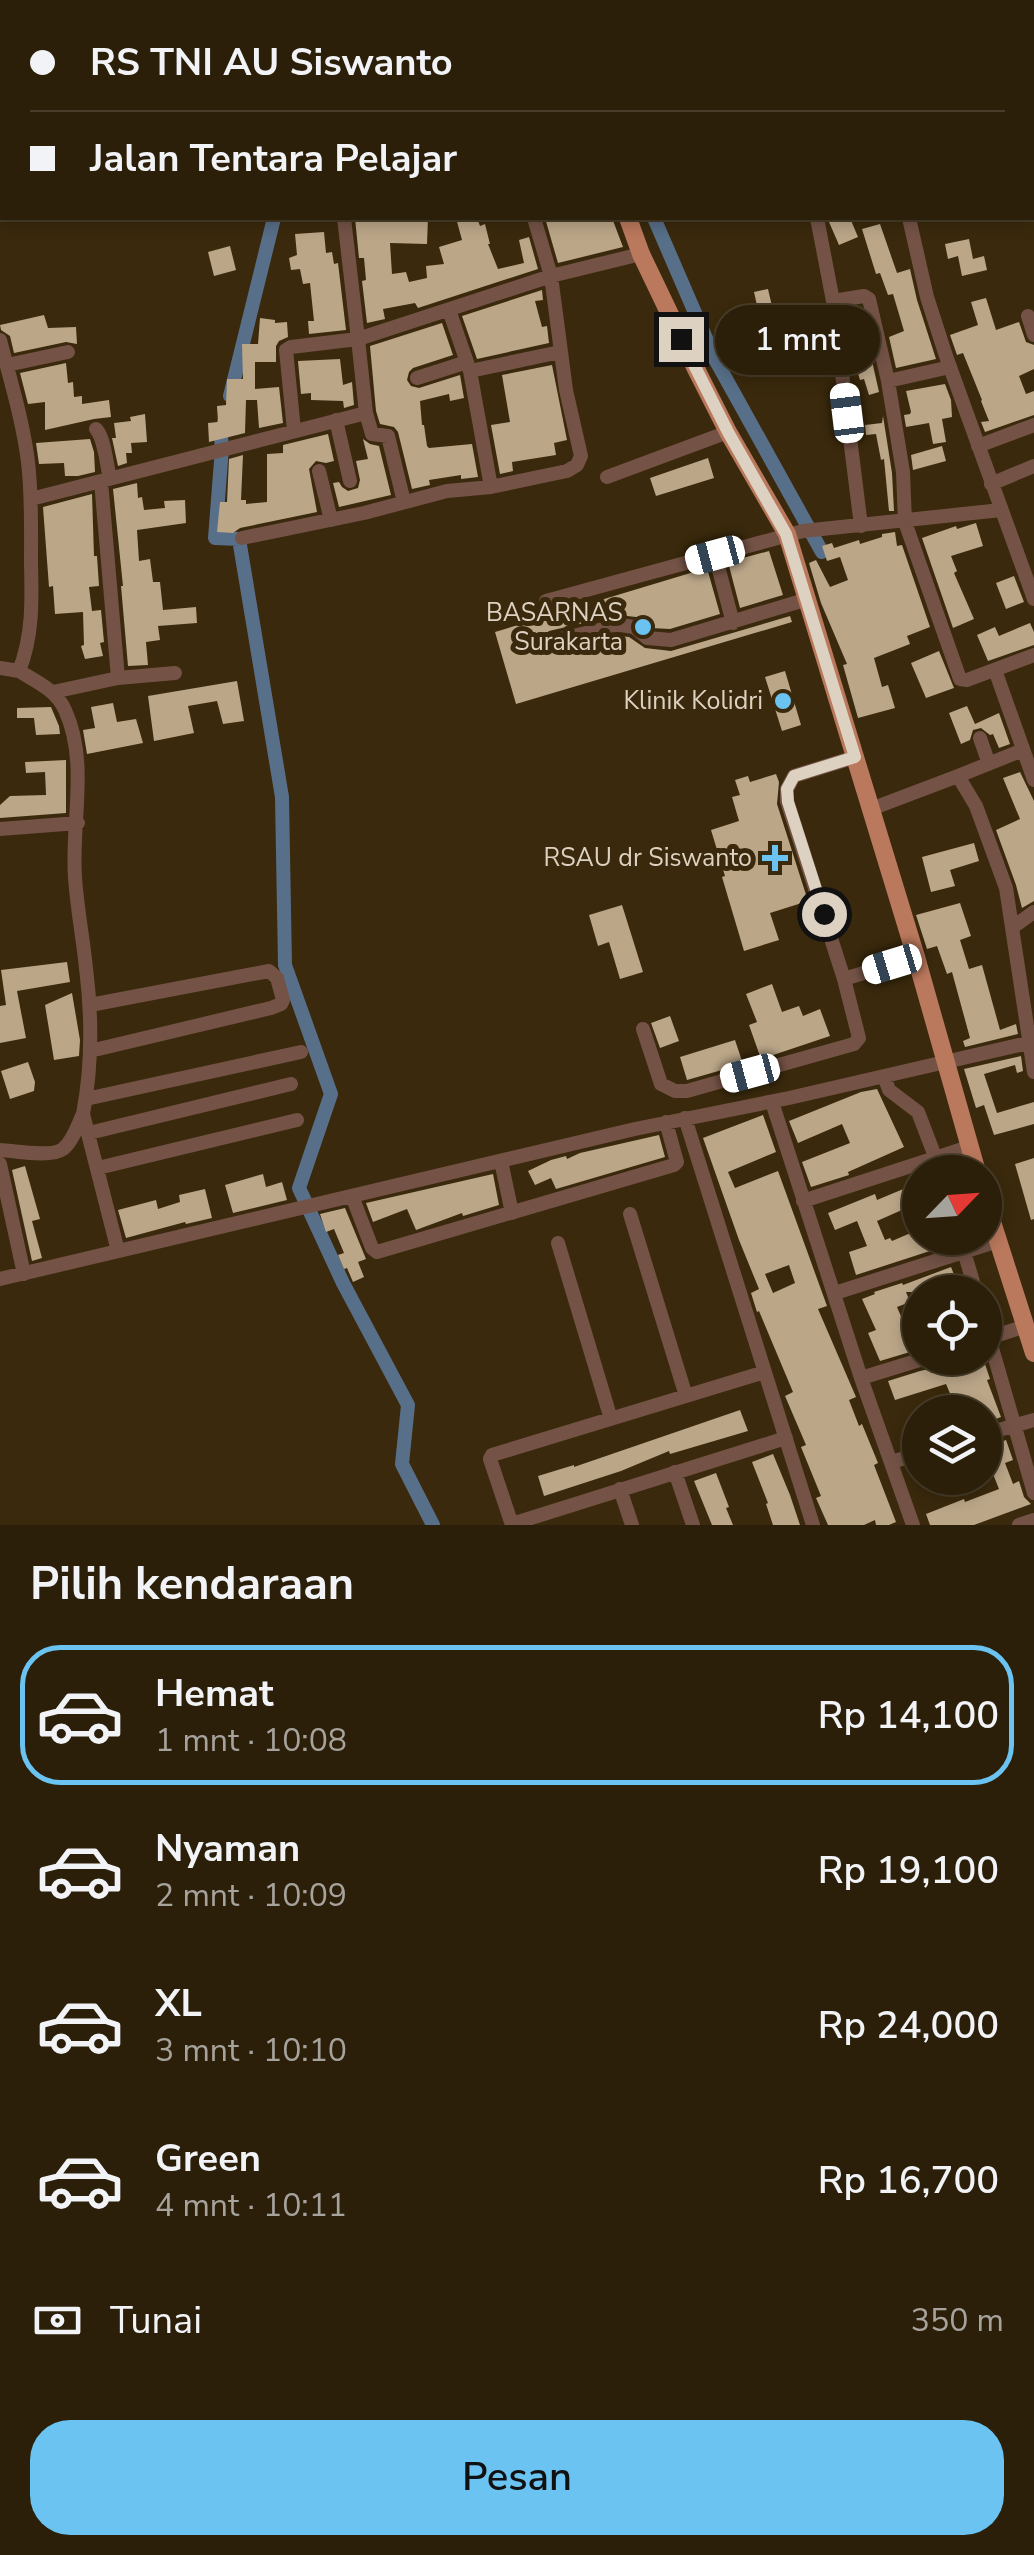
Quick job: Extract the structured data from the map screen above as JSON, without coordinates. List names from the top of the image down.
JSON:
{
  "places": {
    "other": ["BASARNAS Surakarta", "Klinik Kolidri"],
    "health": ["RSAU dr Siswanto"]
  },
  "north": "top right",
  "page": {
    "banner": ["RS TNI AU Siswanto", "Jalan Tentara Pelajar"],
    "bubble": "1 mnt",
    "heading": "Pilih kendaraan",
    "list": [
      {
        "name": "Hemat",
        "note": "1 mnt · 10:08",
        "value": "Rp 14,100"
      },
      {
        "name": "Nyaman",
        "note": "2 mnt · 10:09",
        "value": "Rp 19,100"
      },
      {
        "name": "XL",
        "note": "3 mnt · 10:10",
        "value": "Rp 24,000"
      },
      {
        "name": "Green",
        "note": "4 mnt · 10:11",
        "value": "Rp 16,700"
      }
    ],
    "pay": ["Tunai", "350 m"],
    "buttons": "Pesan"
  }
}
